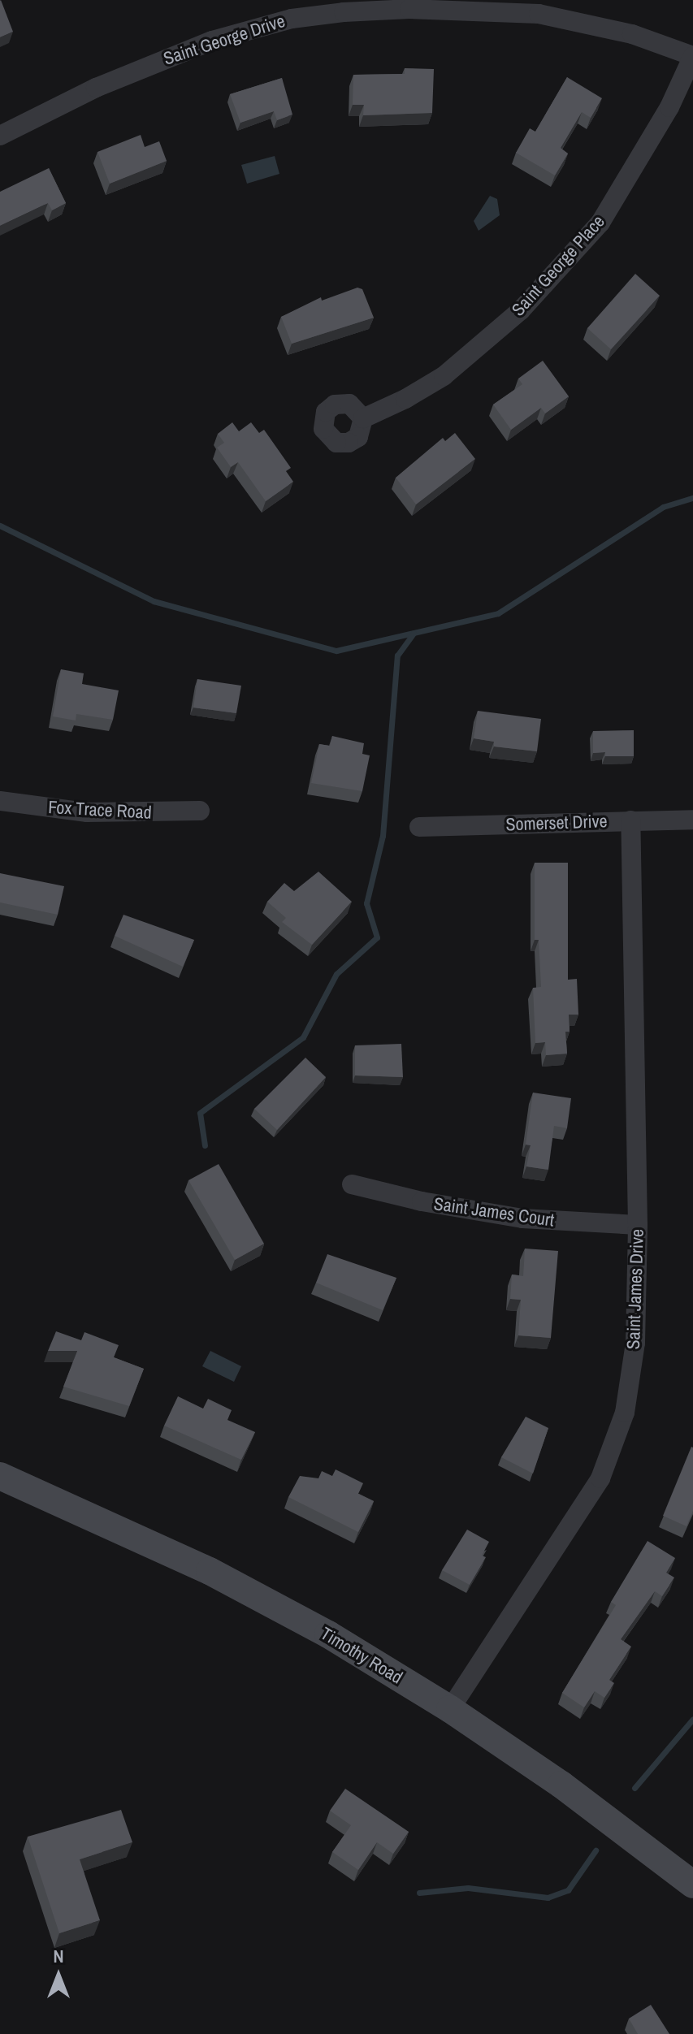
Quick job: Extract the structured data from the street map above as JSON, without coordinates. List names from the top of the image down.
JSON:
{
  "streets": {
    "main road": ["Timothy Road"],
    "street": [
      "Saint George Drive",
      "Saint George Place",
      "Fox Trace Road",
      "Somerset Drive",
      "Saint James Court",
      "Saint James Drive"
    ]
  },
  "crossings": [
    ["Saint George Drive", "Saint George Place"],
    ["Somerset Drive", "Saint James Drive"],
    ["Saint James Court", "Saint James Drive"],
    ["Saint James Drive", "Timothy Road"]
  ],
  "north": "top"
}
